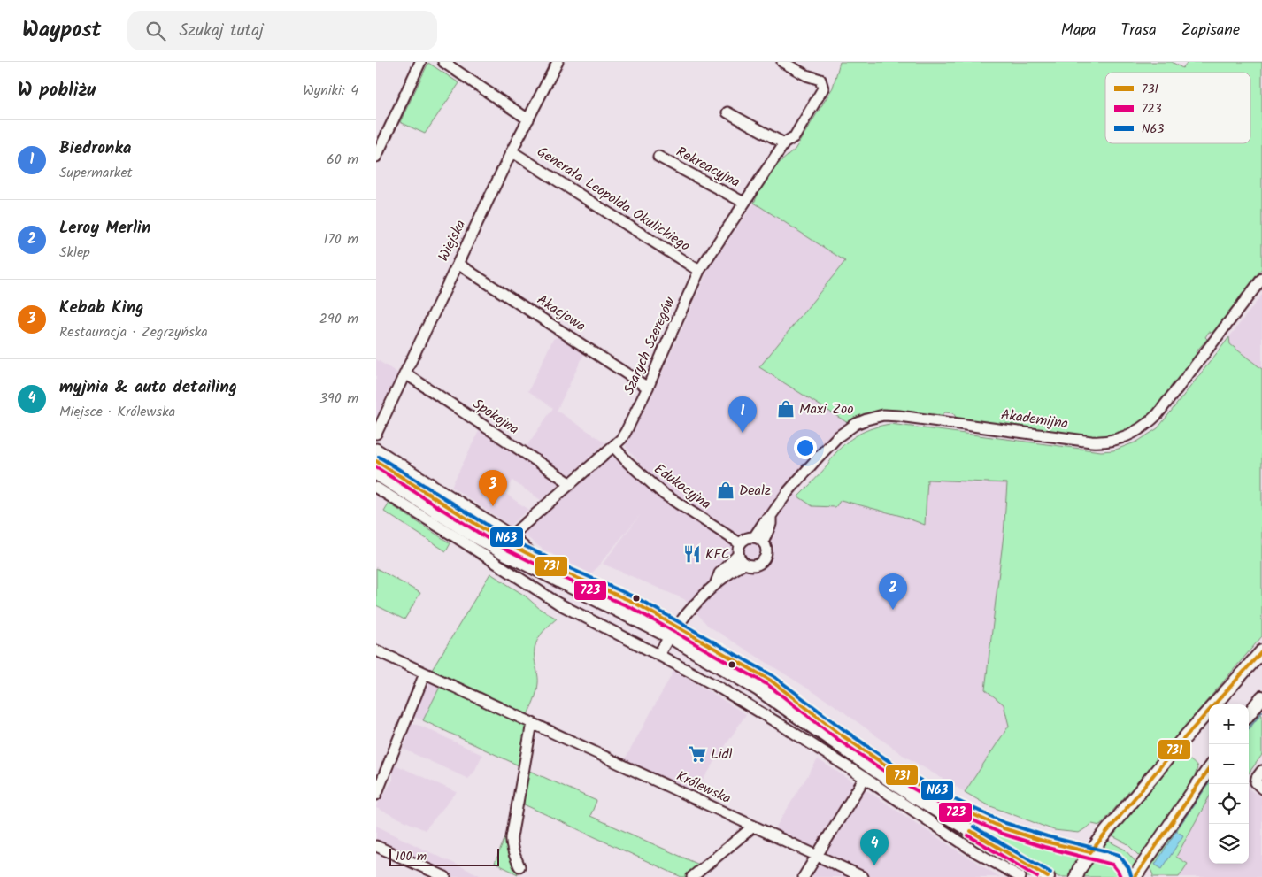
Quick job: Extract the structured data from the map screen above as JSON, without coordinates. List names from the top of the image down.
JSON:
{
  "streets": {
    "street": [
      "Rekreacyjna",
      "Generała Leopolda Okulickiego",
      "Wiejska",
      "Akacjowa",
      "Szarych Szeregów",
      "Spokojna",
      "Akademijna",
      "Edukacyjna",
      "Królewska"
    ]
  },
  "crossings": [
    ["Rekreacyjna", "Szarych Szeregów"],
    ["Generała Leopolda Okulickiego", "Wiejska"],
    ["Generała Leopolda Okulickiego", "Szarych Szeregów"],
    ["Wiejska", "Akacjowa"],
    ["Wiejska", "Spokojna"],
    ["Akacjowa", "Szarych Szeregów"],
    ["Szarych Szeregów", "Spokojna"],
    ["Szarych Szeregów", "Edukacyjna"],
    ["Akademijna", "Edukacyjna"]
  ],
  "places": {
    "shop": ["Maxi Zoo", "Dealz"],
    "restaurant": ["KFC"],
    "supermarket": ["Lidl"]
  },
  "lines": ["transit line N63", "transit line 731", "transit line 723"],
  "legend": ["731", "723", "N63"],
  "scale_bar": "100 m",
  "page": {
    "header": "Waypost",
    "search": "Szukaj tutaj",
    "nav": ["Mapa", "Trasa", "Zapisane"],
    "heading": ["W pobliżu", "Wyniki: 4"],
    "list": [
      {
        "mark": "1",
        "name": "Biedronka",
        "note": "Supermarket",
        "value": "60 m"
      },
      {
        "mark": "2",
        "name": "Leroy Merlin",
        "note": "Sklep",
        "value": "170 m"
      },
      {
        "mark": "3",
        "name": "Kebab King",
        "note": "Restauracja · Zegrzyńska",
        "value": "290 m"
      },
      {
        "mark": "4",
        "name": "myjnia & auto detailing",
        "note": "Miejsce · Królewska",
        "value": "390 m"
      }
    ],
    "pins": [
      "1",
      "3",
      "2",
      "4"
    ],
    "map_buttons": ["+", "−"],
    "scale": "100 m"
  }
}
